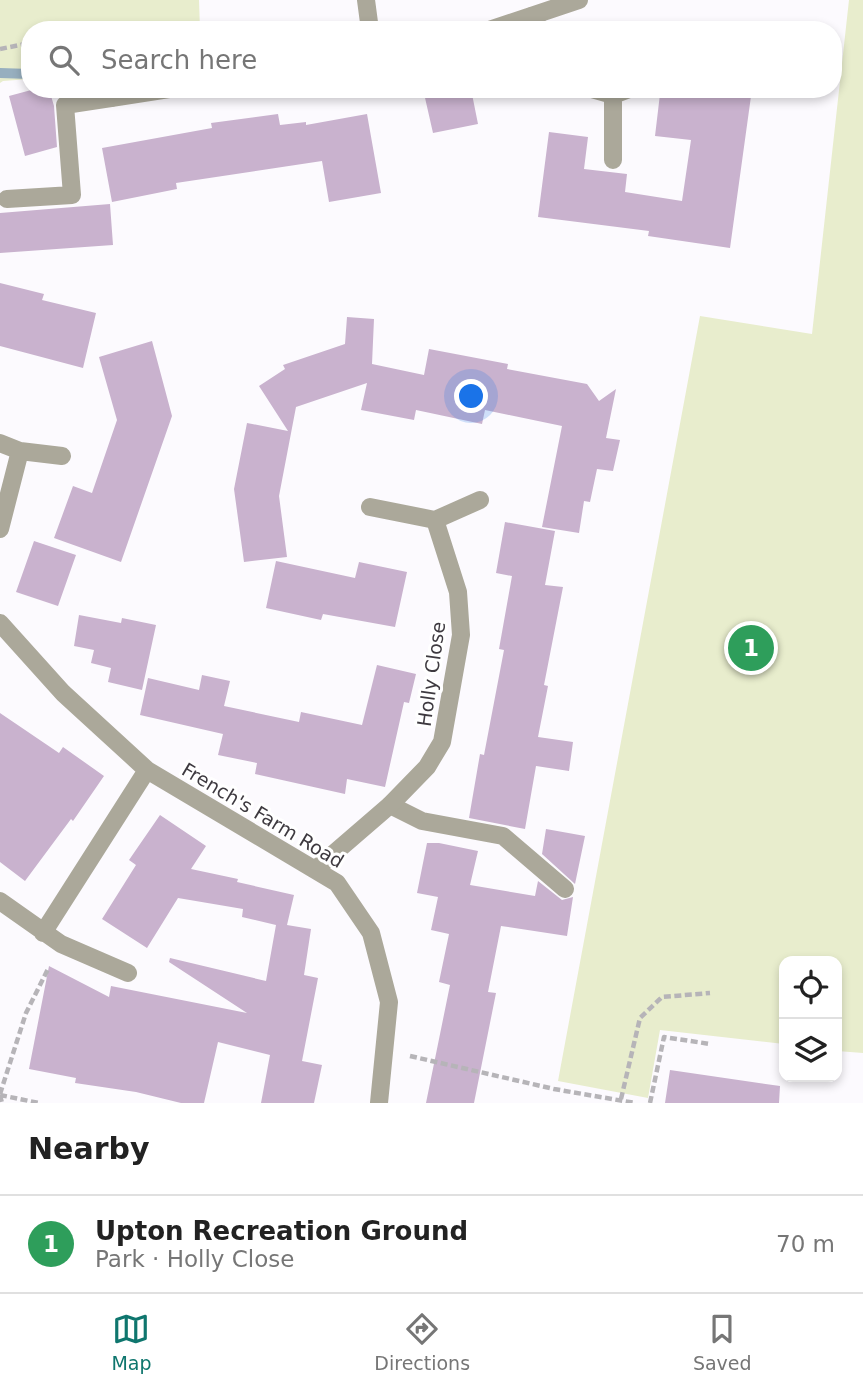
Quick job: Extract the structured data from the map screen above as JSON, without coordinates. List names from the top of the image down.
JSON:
{
  "streets": {
    "street": ["Holly Close", "French's Farm Road"]
  },
  "crossings": [
    ["Holly Close", "French's Farm Road"]
  ],
  "page": {
    "search": "Search here",
    "pins": "1",
    "heading": "Nearby",
    "list": [
      {
        "mark": "1",
        "name": "Upton Recreation Ground",
        "note": "Park · Holly Close",
        "value": "70 m"
      }
    ],
    "nav": ["Map", "Directions", "Saved"]
  }
}
